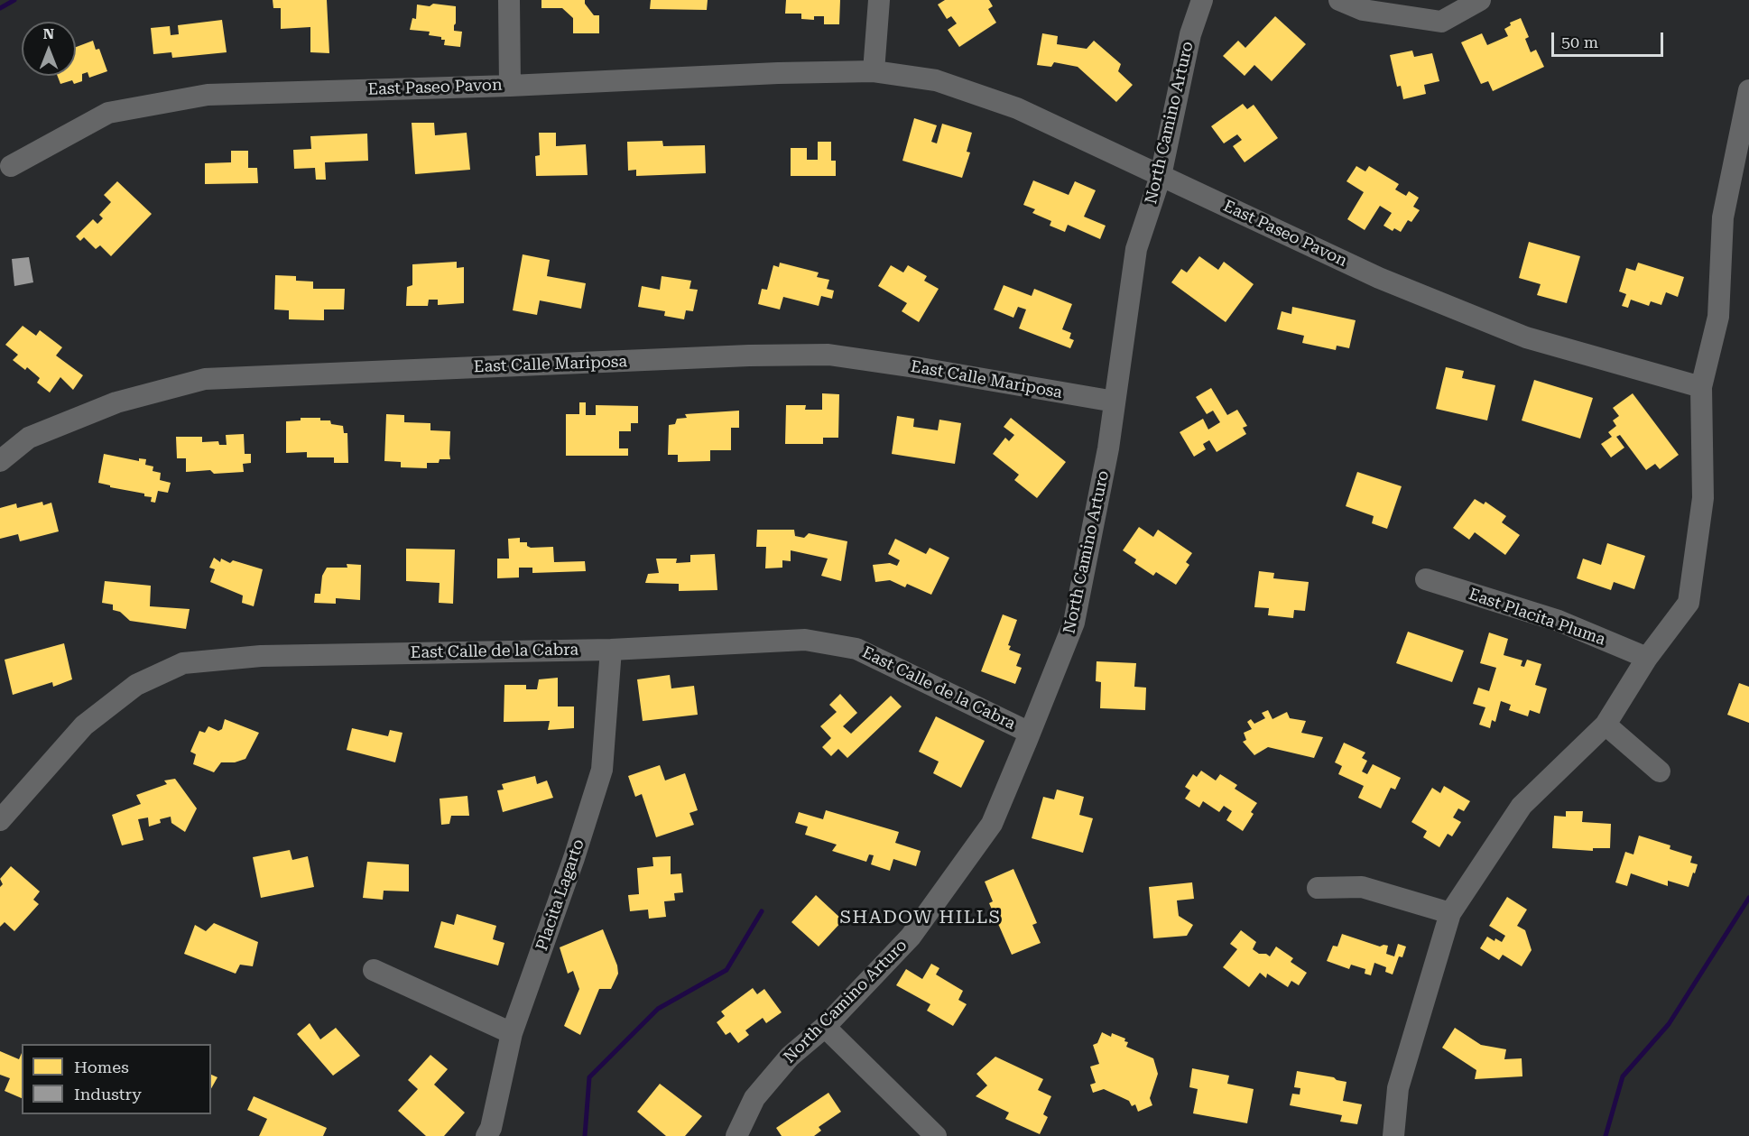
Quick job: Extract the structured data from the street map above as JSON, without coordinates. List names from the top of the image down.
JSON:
{
  "streets": {
    "street": [
      "East Paseo Pavon",
      "North Camino Arturo",
      "East Calle Mariposa",
      "East Placita Pluma",
      "East Calle de la Cabra",
      "Placita Lagarto"
    ]
  },
  "crossings": [
    ["East Paseo Pavon", "North Camino Arturo"],
    ["North Camino Arturo", "East Calle Mariposa"],
    ["North Camino Arturo", "East Calle de la Cabra"],
    ["East Calle de la Cabra", "Placita Lagarto"]
  ],
  "districts": ["SHADOW HILLS"],
  "legend": ["Homes", "Industry"],
  "scale_bar": "50 m",
  "north": "top"
}
